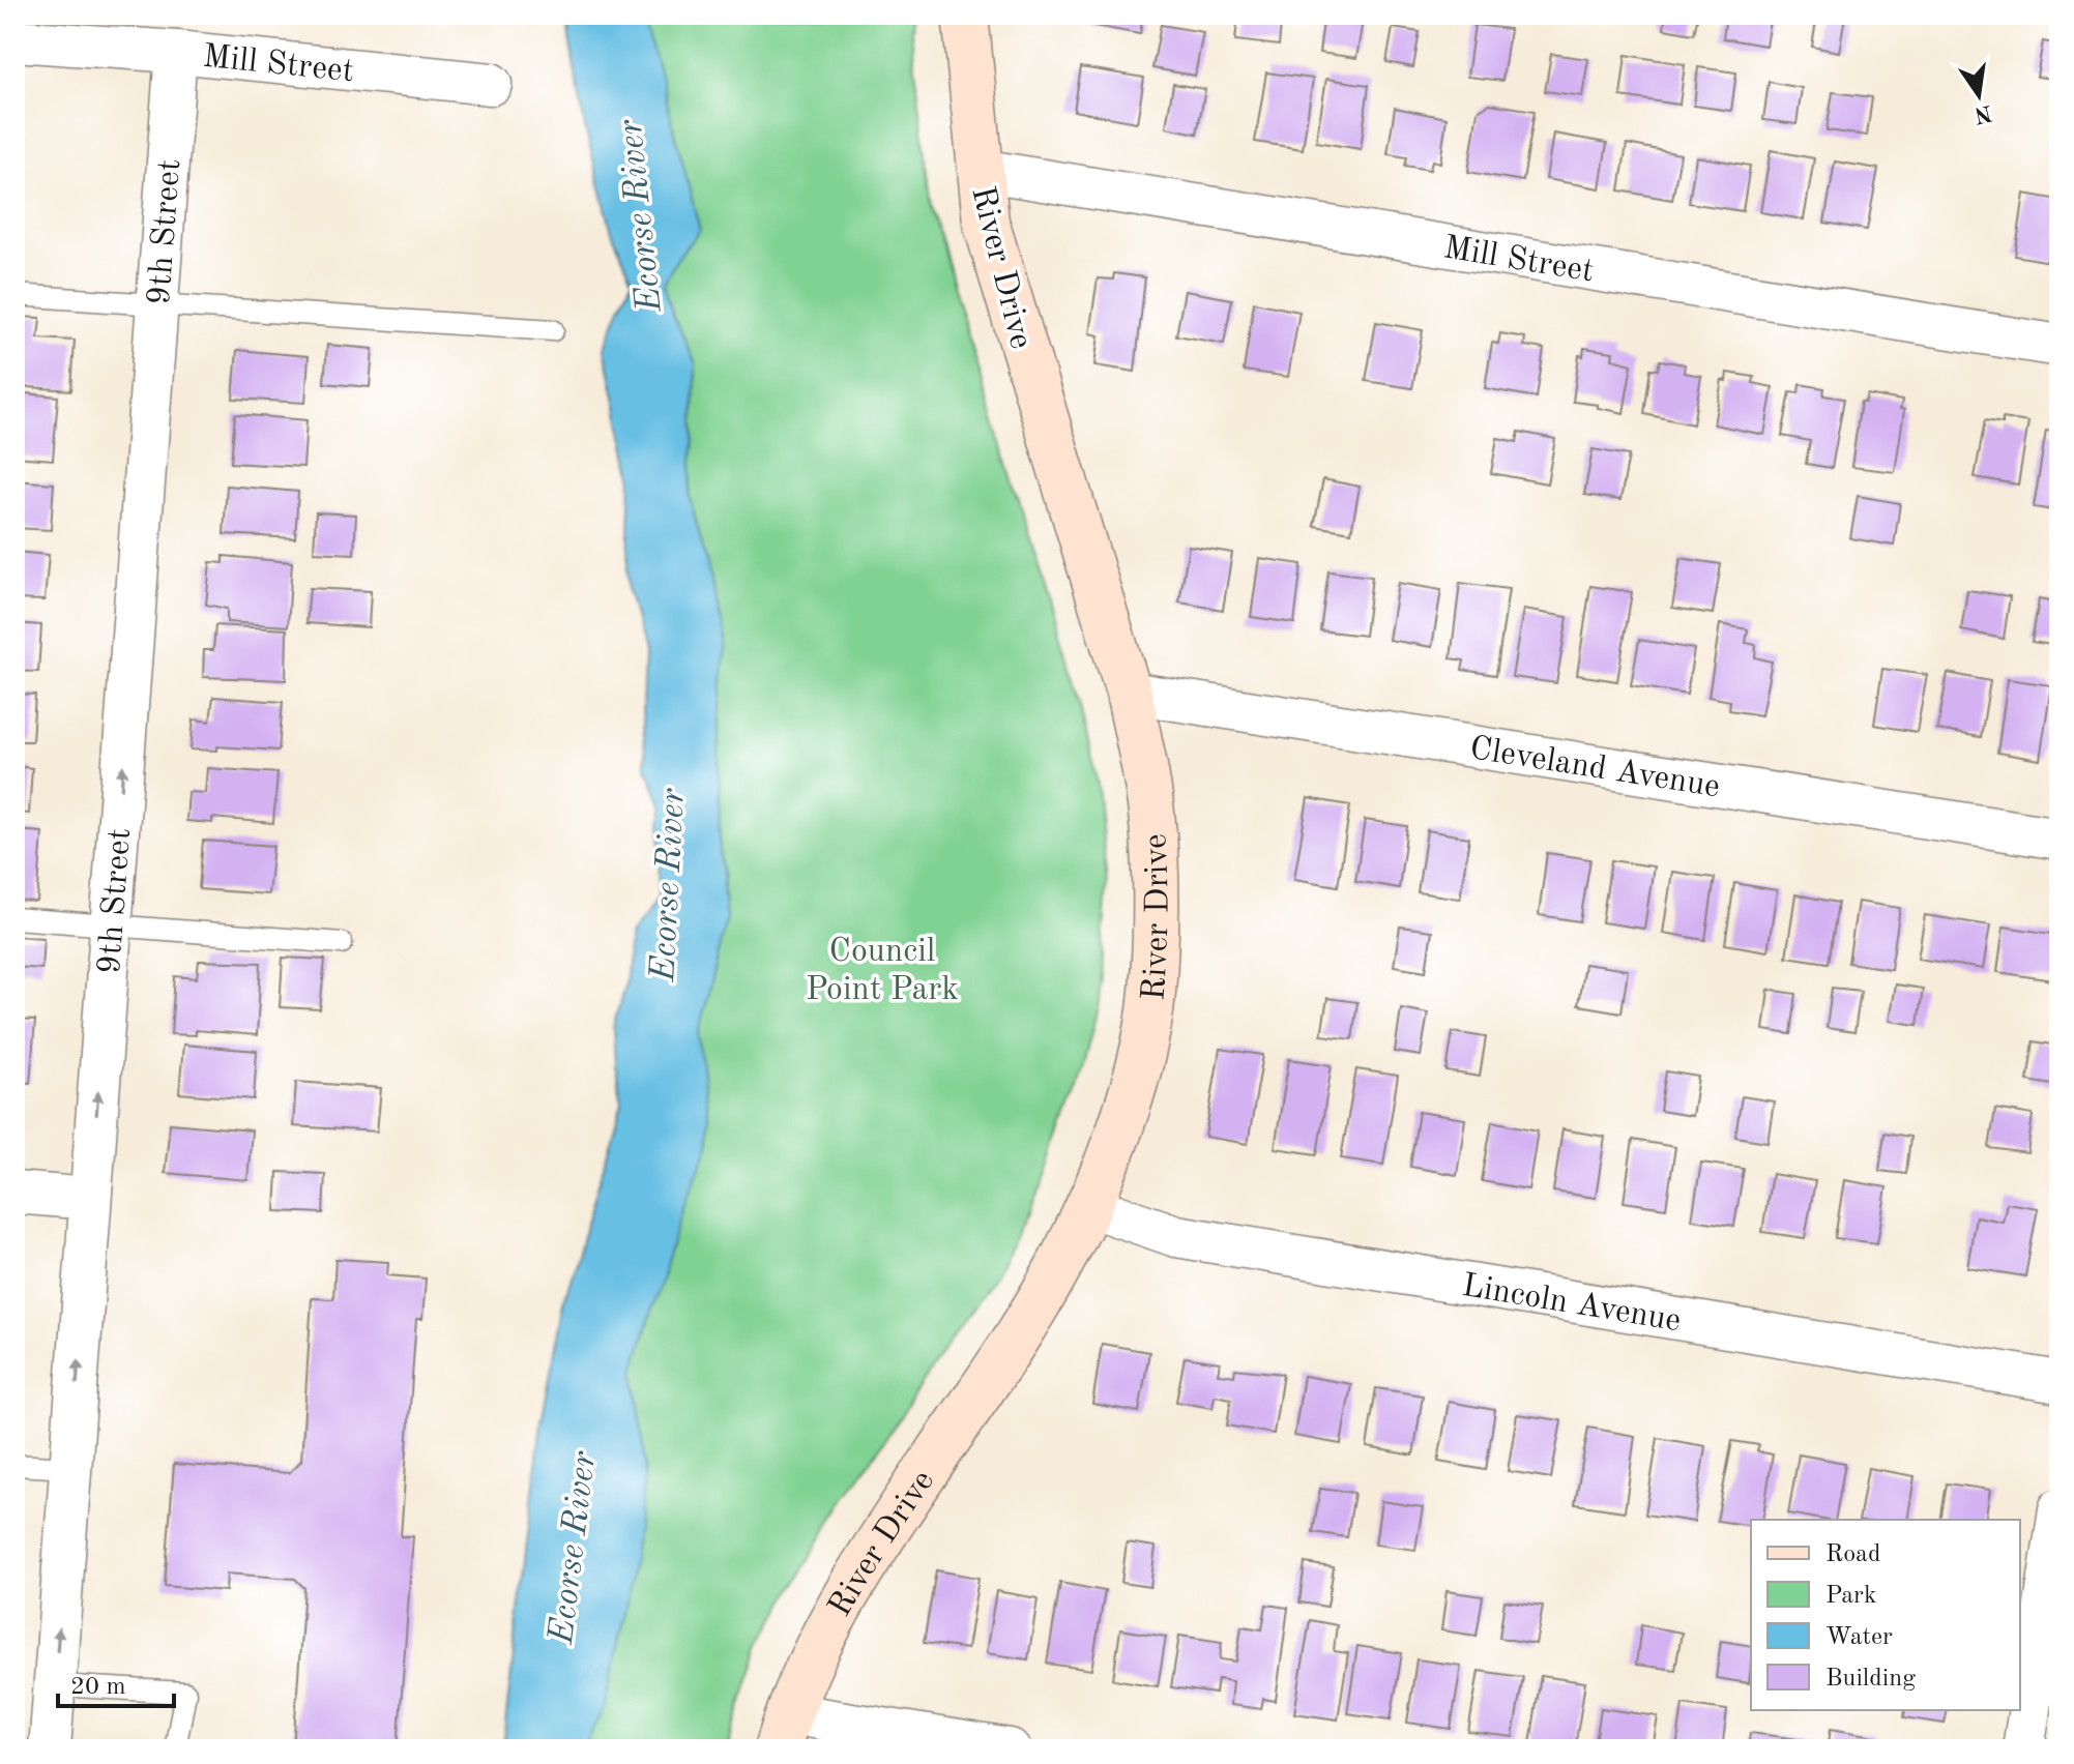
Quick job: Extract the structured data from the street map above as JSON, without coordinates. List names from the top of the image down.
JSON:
{
  "streets": {
    "street": [
      "Mill Street",
      "9th Street",
      "River Drive",
      "Cleveland Avenue",
      "Lincoln Avenue"
    ]
  },
  "crossings": [
    ["Mill Street", "9th Street"],
    ["Mill Street", "River Drive"],
    ["River Drive", "Cleveland Avenue"],
    ["River Drive", "Lincoln Avenue"]
  ],
  "one_way": ["9th Street"],
  "water": ["Ecorse River"],
  "parks": ["Council Point Park"],
  "legend": [
    "Road",
    "Park",
    "Water",
    "Building"
  ],
  "scale_bar": "20 m",
  "north": "bottom"
}
